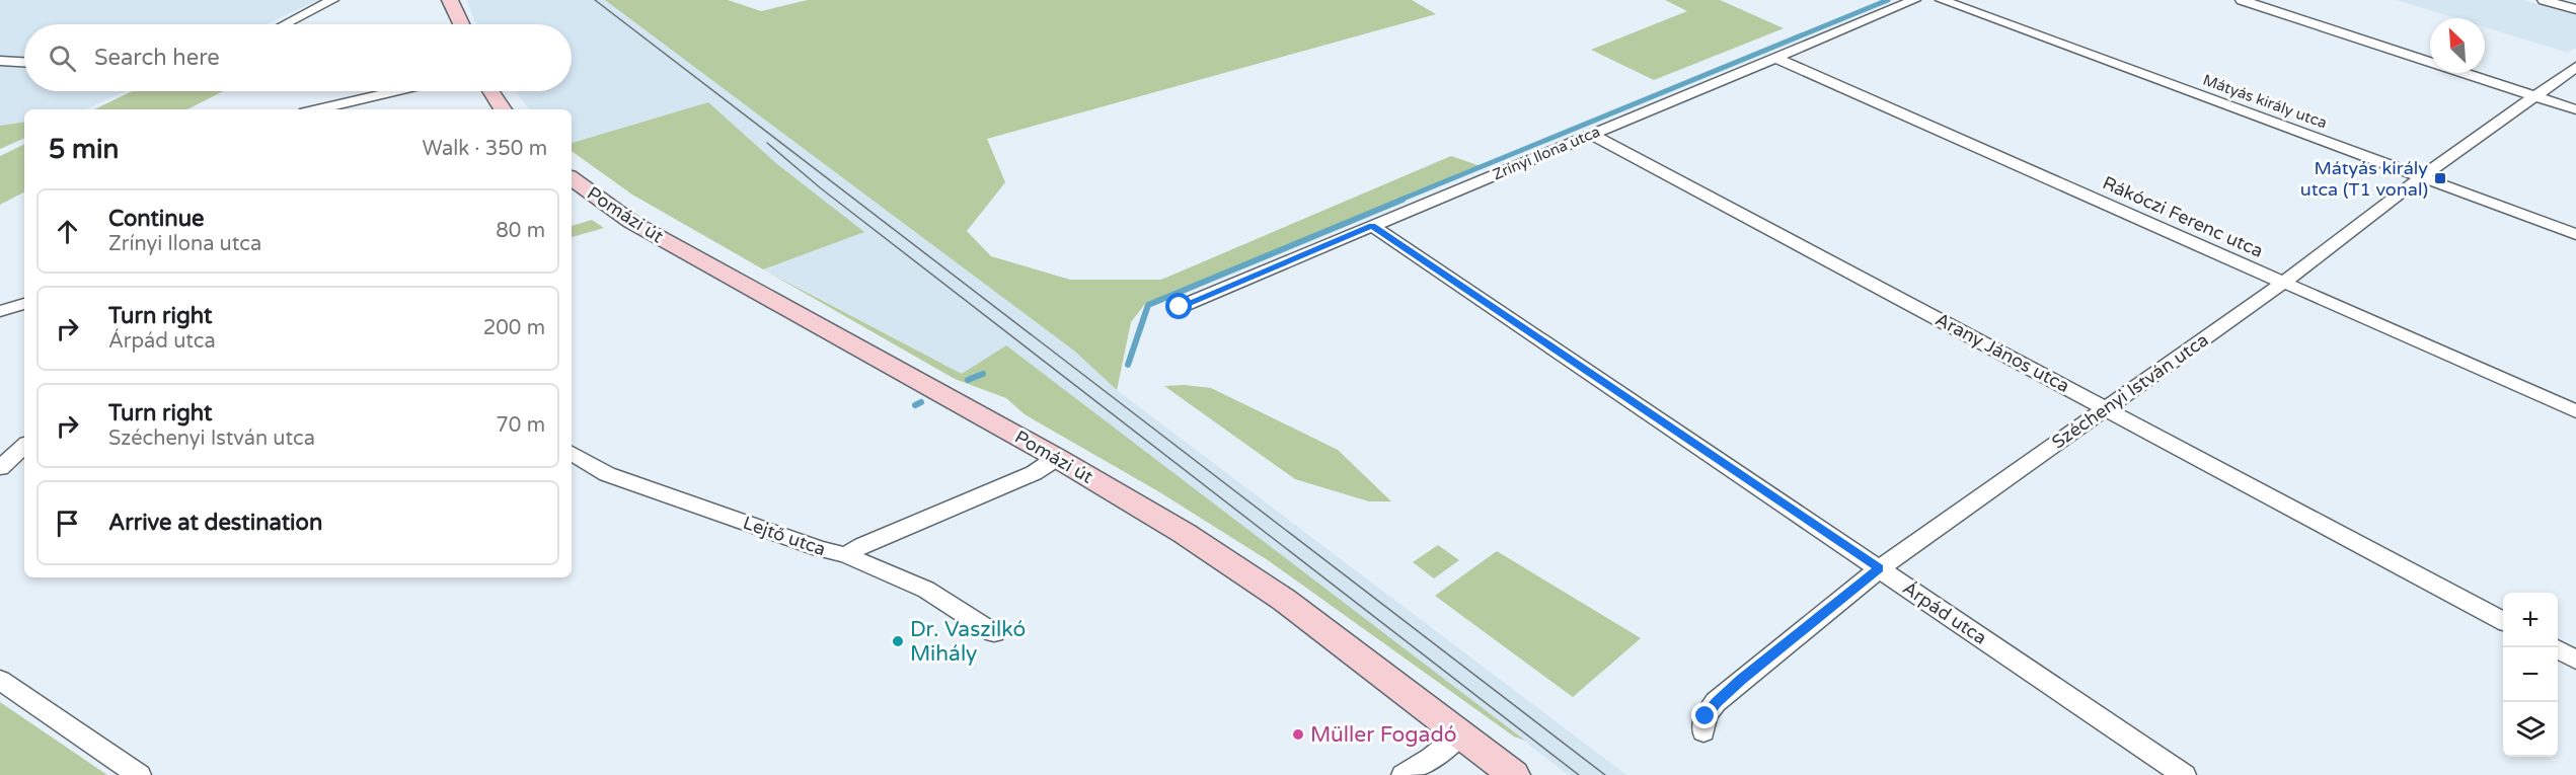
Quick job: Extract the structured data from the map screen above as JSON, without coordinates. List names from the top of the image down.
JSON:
{
  "streets": {
    "main road": ["Pomázi út"],
    "street": [
      "Mátyás király utca",
      "Zrínyi Ilona utca",
      "Rákóczi Ferenc utca",
      "Arany János utca",
      "Széchenyi István utca",
      "Lejtő utca",
      "Árpád utca"
    ]
  },
  "crossings": [
    ["Mátyás király utca", "Széchenyi István utca"],
    ["Zrínyi Ilona utca", "Rákóczi Ferenc utca"],
    ["Zrínyi Ilona utca", "Arany János utca"],
    ["Zrínyi Ilona utca", "Árpád utca"],
    ["Rákóczi Ferenc utca", "Széchenyi István utca"],
    ["Arany János utca", "Széchenyi István utca"],
    ["Széchenyi István utca", "Árpád utca"]
  ],
  "places": {
    "transit": ["Mátyás király utca (T1 vonal)"],
    "other": ["Dr. Vaszilkó Mihály", "Müller Fogadó"]
  },
  "north": "top left",
  "page": {
    "search": "Search here",
    "heading": ["5 min", "Walk · 350 m"],
    "list": [
      ["Continue", "Zrínyi Ilona utca", "80 m"],
      ["Turn right", "Árpád utca", "200 m"],
      ["Turn right", "Széchenyi István utca", "70 m"],
      "Arrive at destination"
    ],
    "map_buttons": ["+", "−"]
  }
}
